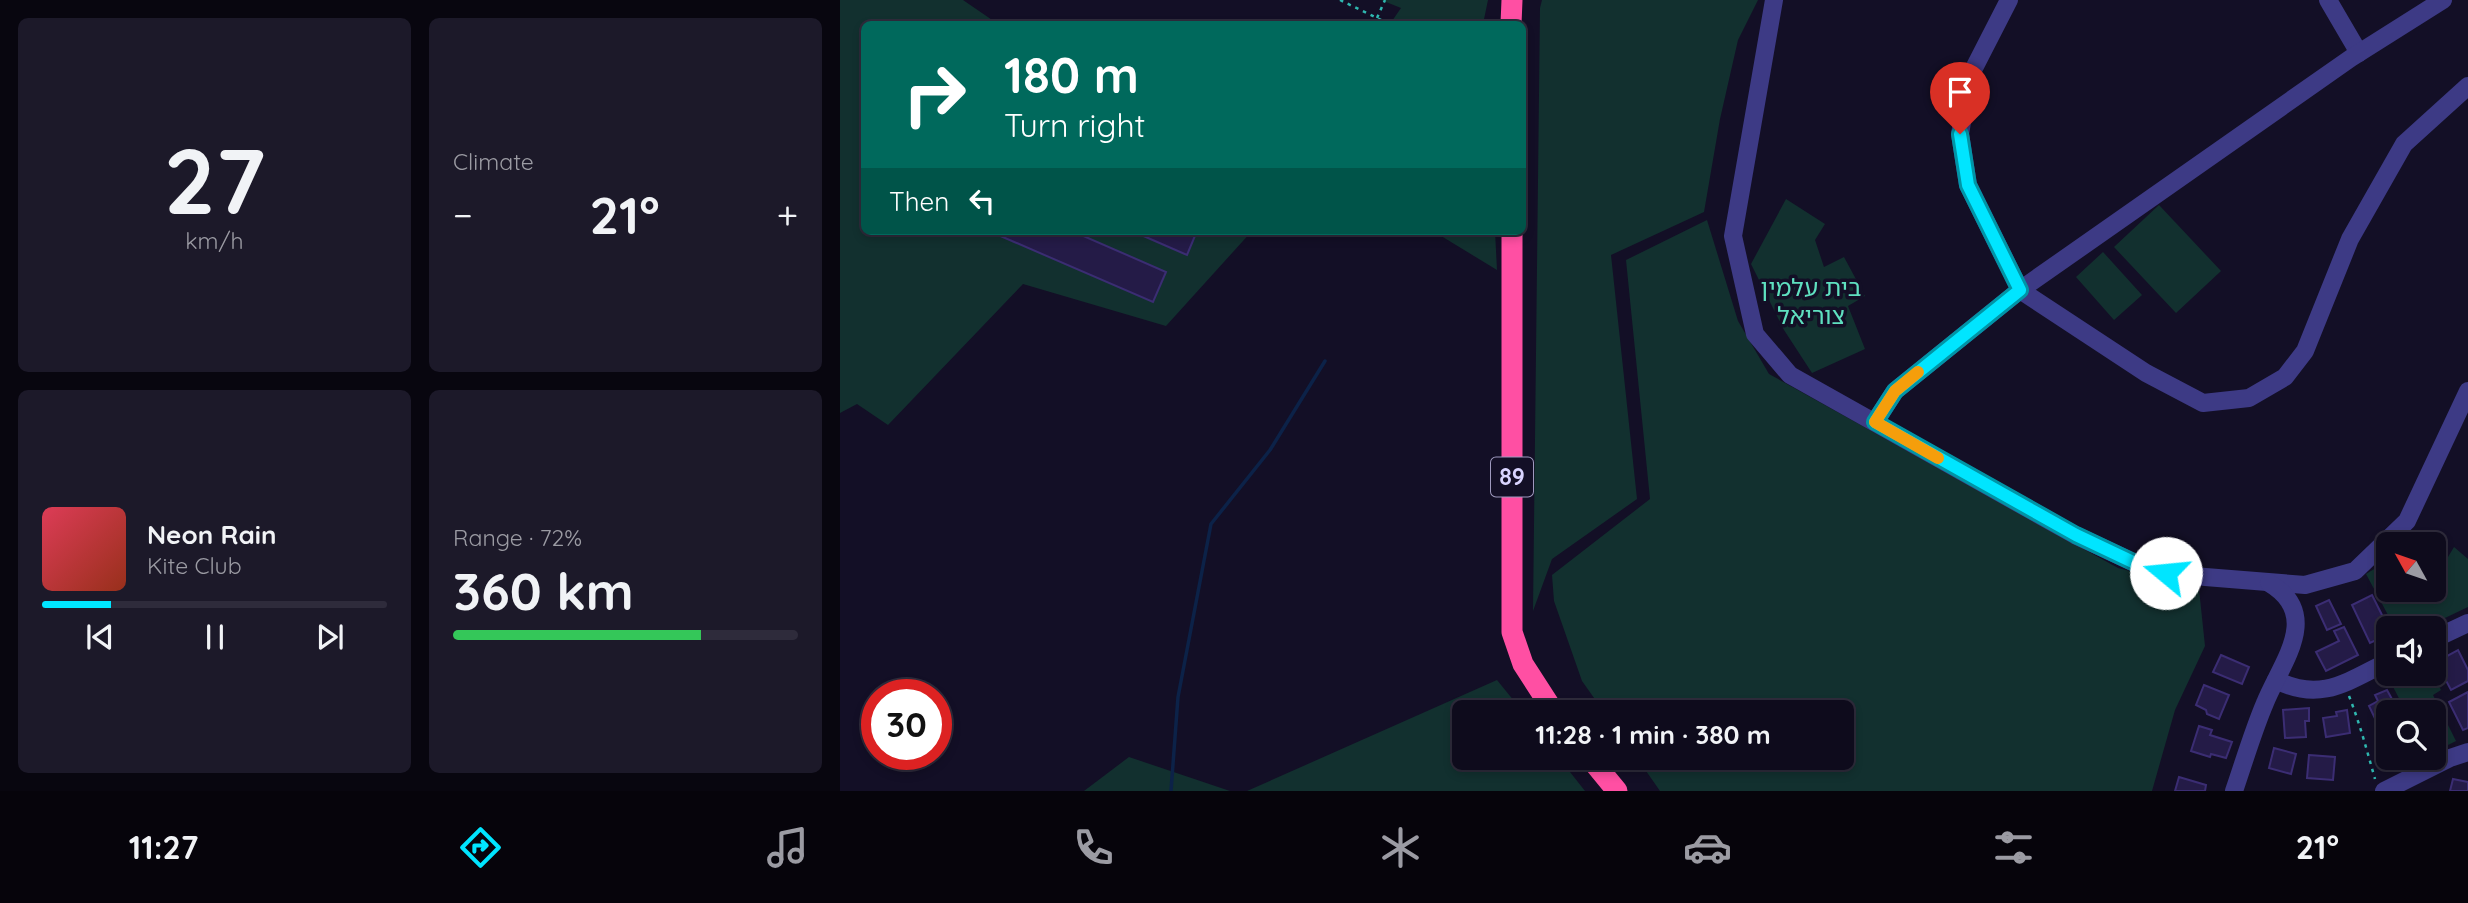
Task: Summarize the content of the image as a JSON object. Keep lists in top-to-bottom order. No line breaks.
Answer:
{"streets":{"highway":["89"]},"parks":["בית עלמין צוריאל"],"north":"top left","page":{"tile":[["27","km/h"],"Climate",["Range · 72%","360 km"]],"turn":["180 m","Turn right"],"then":"Then","heat":["−","21°","+"],"song":["Neon Rain","Kite Club"],"limit":"30","trip":"11:28 · 1 min · 380 m","tabs":["11:27","21°"]}}
